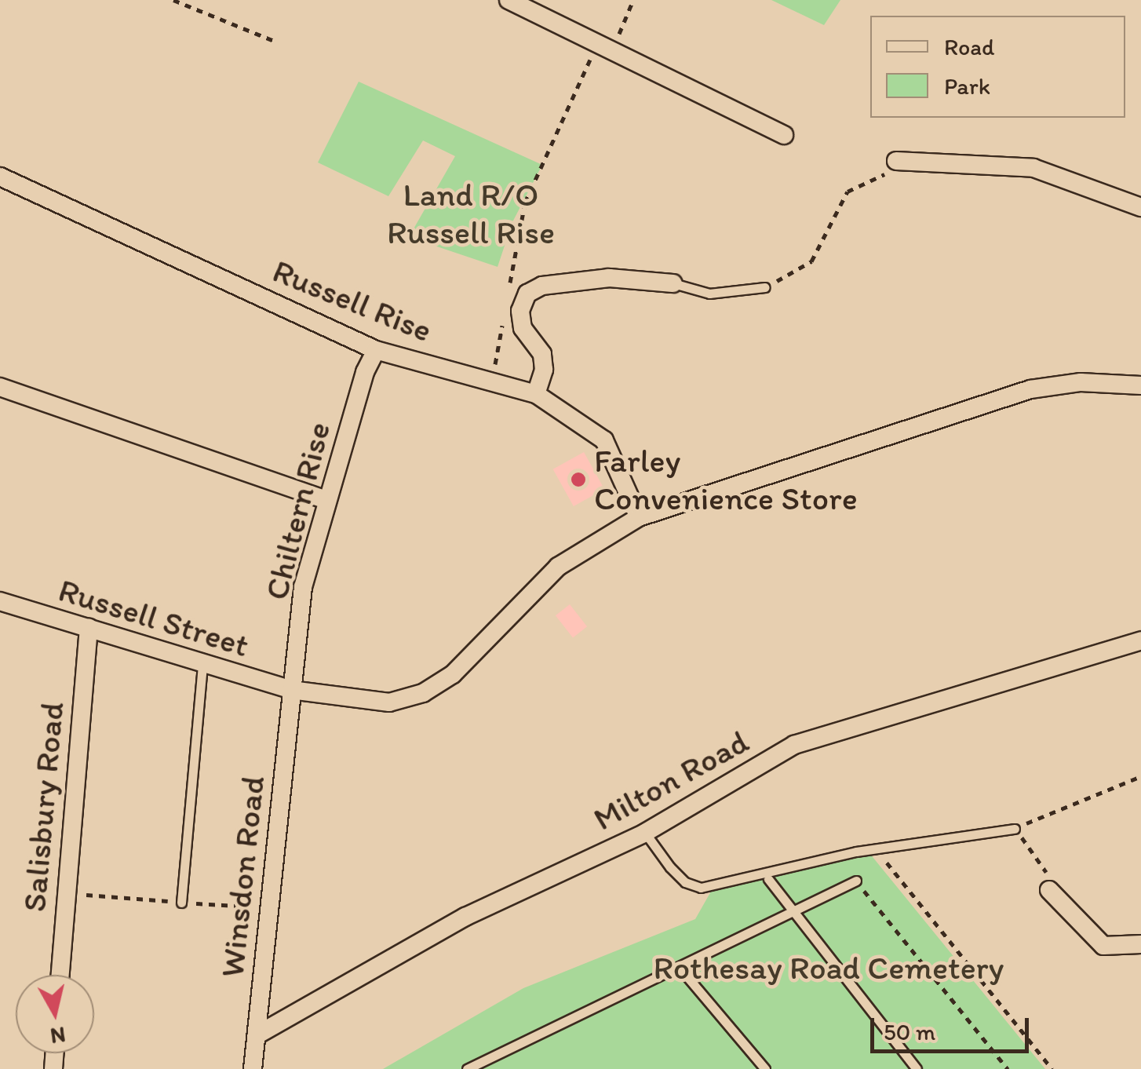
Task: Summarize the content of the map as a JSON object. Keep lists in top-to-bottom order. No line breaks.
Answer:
{"streets":{"street":["Russell Rise","Chiltern Rise","Russell Street","Milton Road","Salisbury Road","Winsdon Road"]},"crossings":[["Russell Rise","Chiltern Rise"],["Russell Rise","Russell Street"],["Chiltern Rise","Russell Street"],["Chiltern Rise","Winsdon Road"],["Russell Street","Salisbury Road"],["Russell Street","Winsdon Road"],["Milton Road","Winsdon Road"]],"parks":["Land R/O Russell Rise","Rothesay Road Cemetery"],"places":["Farley Convenience Store"],"legend":["Road","Park"],"scale_bar":"50 m","north":"bottom"}
